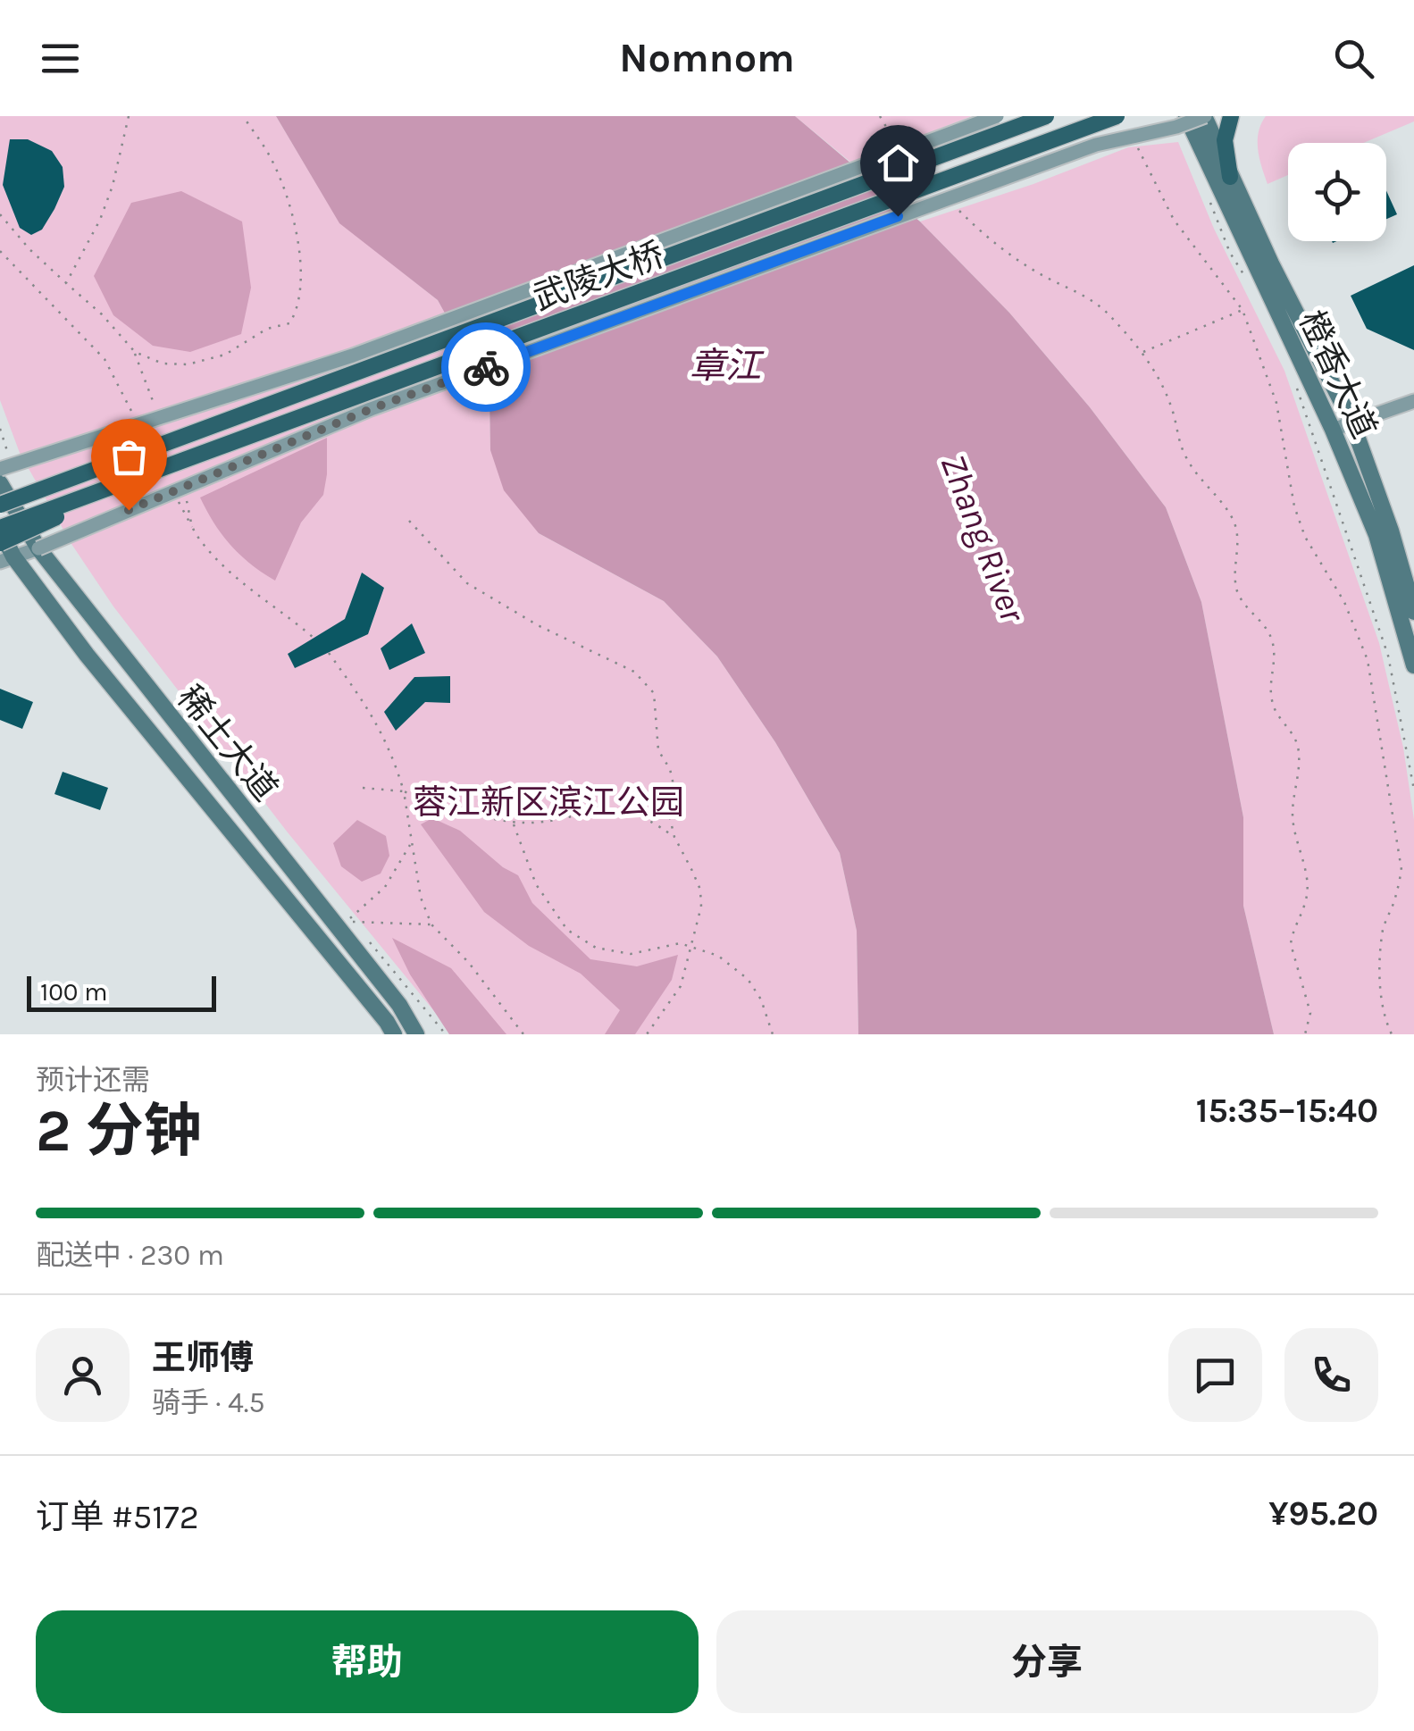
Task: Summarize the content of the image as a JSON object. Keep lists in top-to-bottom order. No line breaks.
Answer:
{"streets":{"main road":["武陵大桥","橙香大道","稀土大道"]},"crossings":[["武陵大桥","稀土大道"]],"water":["章江","Zhang River"],"parks":["蓉江新区滨江公园"],"scale_bar":"100 m","page":{"header":"Nomnom","scale":"100 m","heading":["2 分钟","预计还需","15:35–15:40"],"panel":["王师傅","骑手 · 4.5","订单 #5172","¥95.20"],"bar":"配送中 · 230 m","buttons":["帮助","分享"]}}
